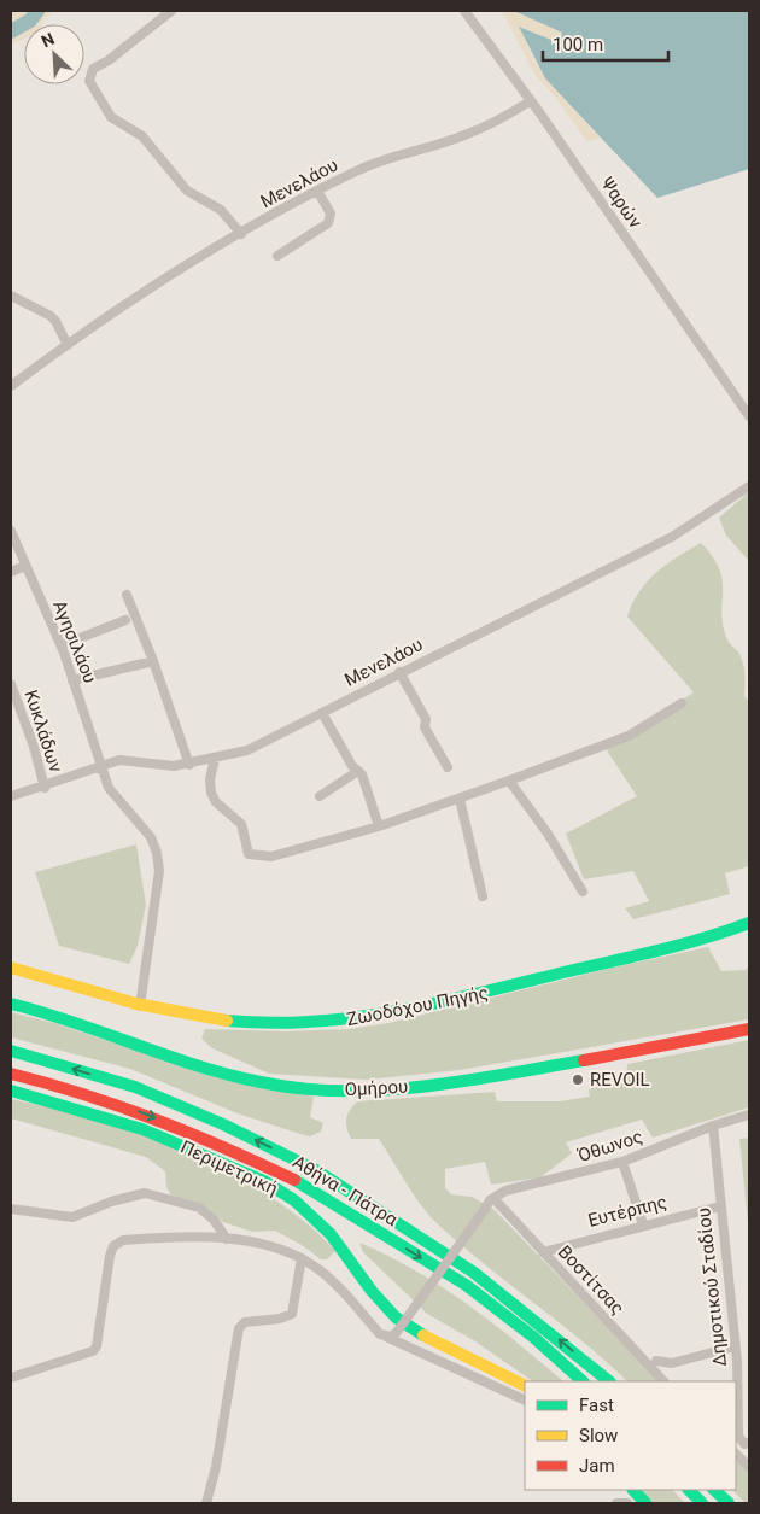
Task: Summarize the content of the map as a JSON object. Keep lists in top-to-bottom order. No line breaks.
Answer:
{"streets":{"main road":["Ζωοδόχου Πηγής","Ομήρου","Περιμετρική","Αθήνα - Πάτρα"],"street":["Μενελάου","Ψαρών","Αγησιλάου","Κυκλάδων","Όθωνος","Ευτέρπης","Βοστίτσας","Δημοτικού Σταδίου"]},"crossings":[["Μενελάου","Ψαρών"],["Μενελάου","Αγησιλάου"],["Μενελάου","Κυκλάδων"],["Αγησιλάου","Ζωοδόχου Πηγής"],["Όθωνος","Βοστίτσας"],["Όθωνος","Δημοτικού Σταδίου"],["Ευτέρπης","Βοστίτσας"],["Ευτέρπης","Δημοτικού Σταδίου"]],"places":["REVOIL"],"legend":["Fast","Slow","Jam"],"scale_bar":"100 m","north":"top left"}
